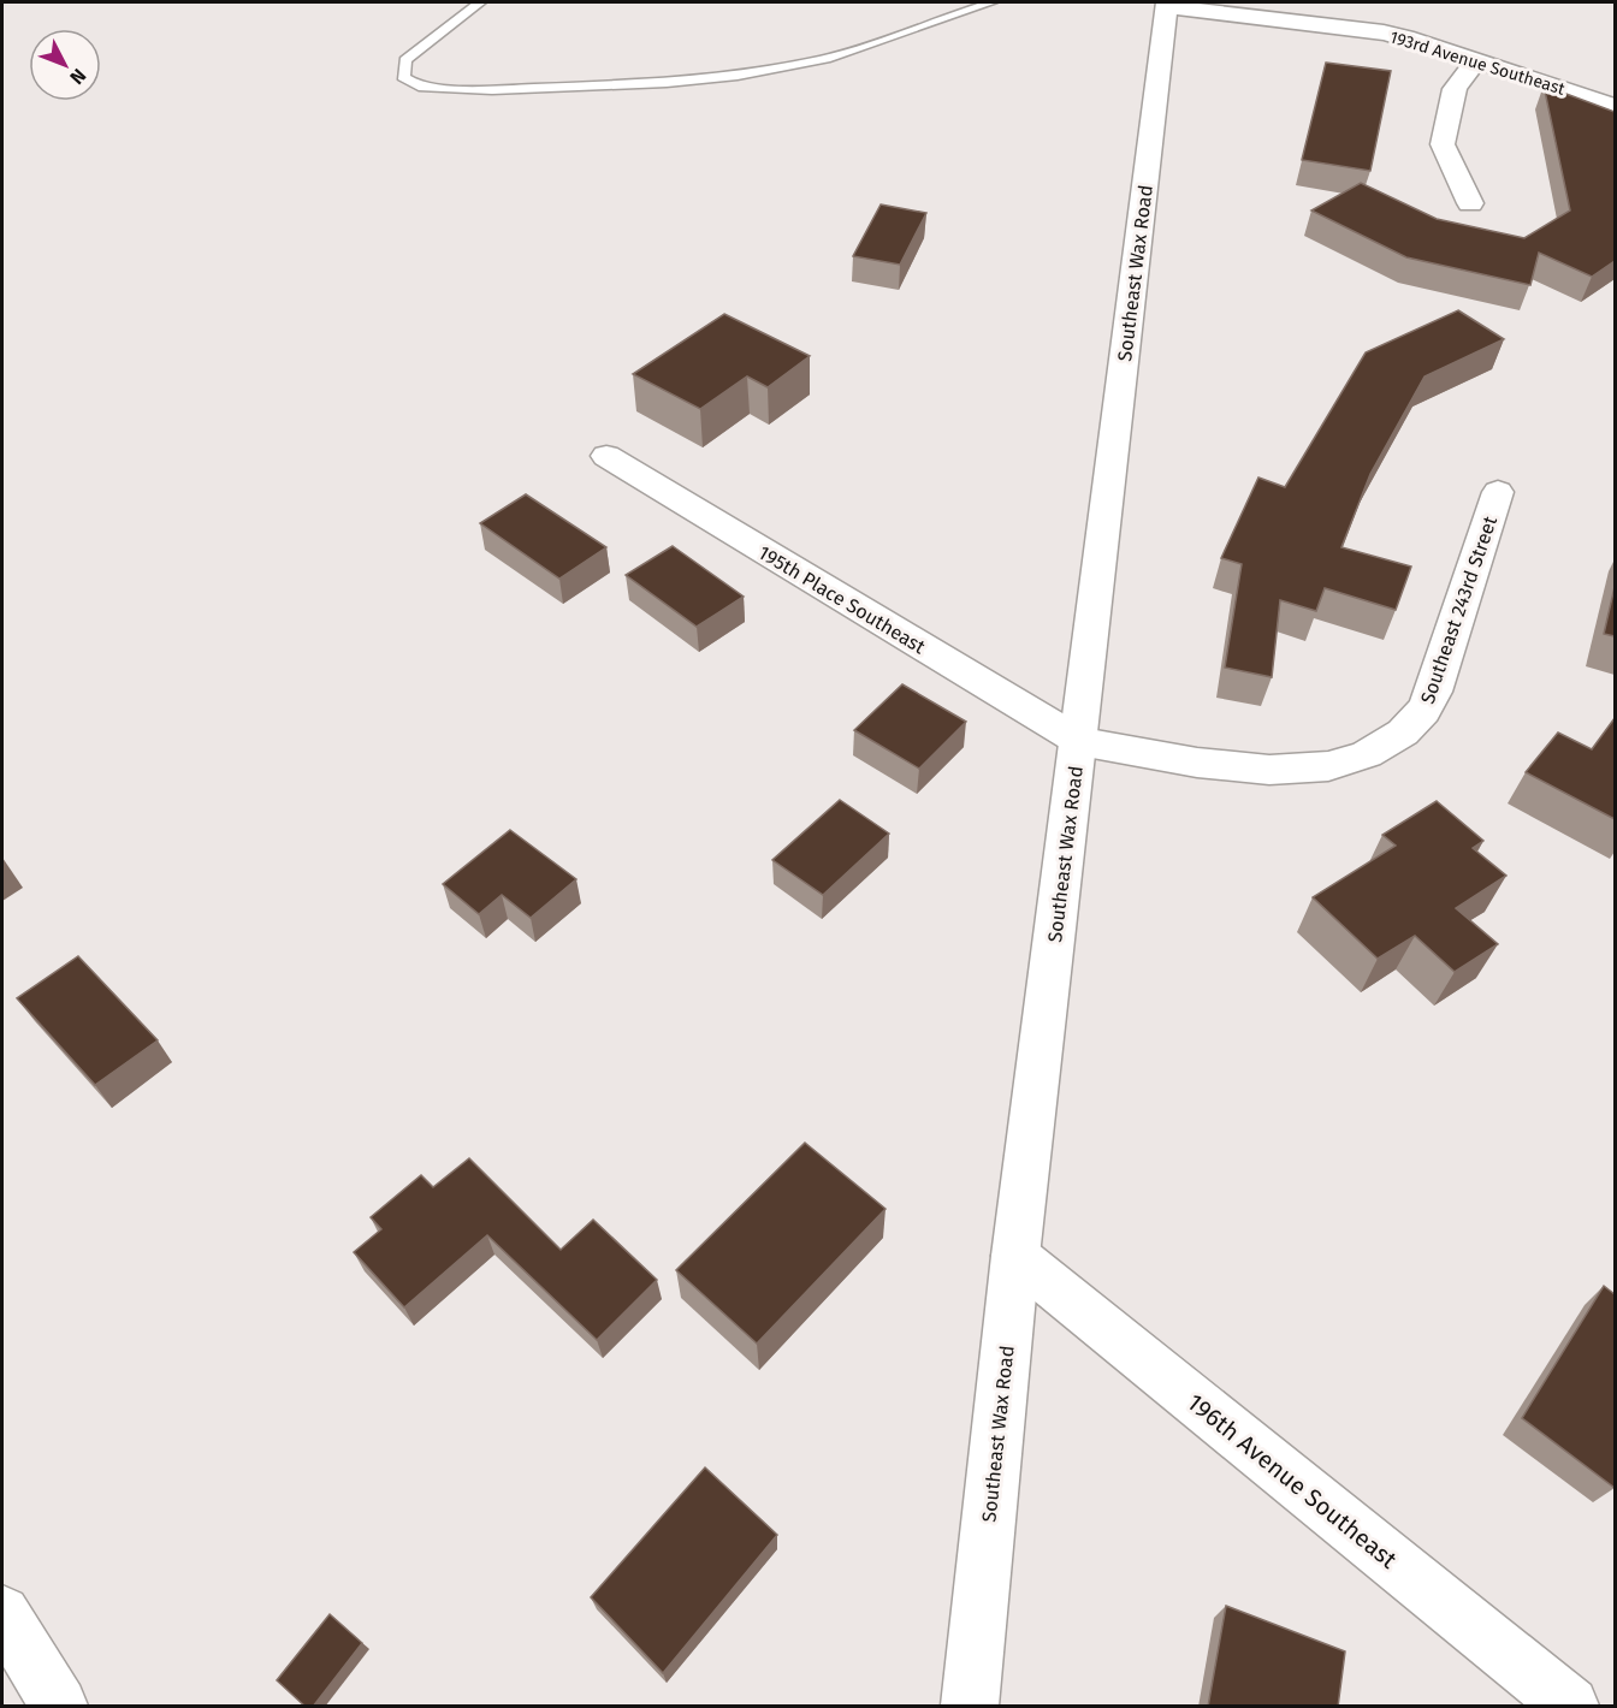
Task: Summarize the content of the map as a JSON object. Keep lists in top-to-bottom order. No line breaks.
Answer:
{"streets":{"street":["193rd Avenue Southeast","Southeast Wax Road","195th Place Southeast","Southeast 243rd Street","196th Avenue Southeast"]},"crossings":[["193rd Avenue Southeast","Southeast Wax Road"],["Southeast Wax Road","195th Place Southeast"],["Southeast Wax Road","Southeast 243rd Street"],["Southeast Wax Road","196th Avenue Southeast"],["195th Place Southeast","Southeast 243rd Street"]],"north":"bottom right"}
